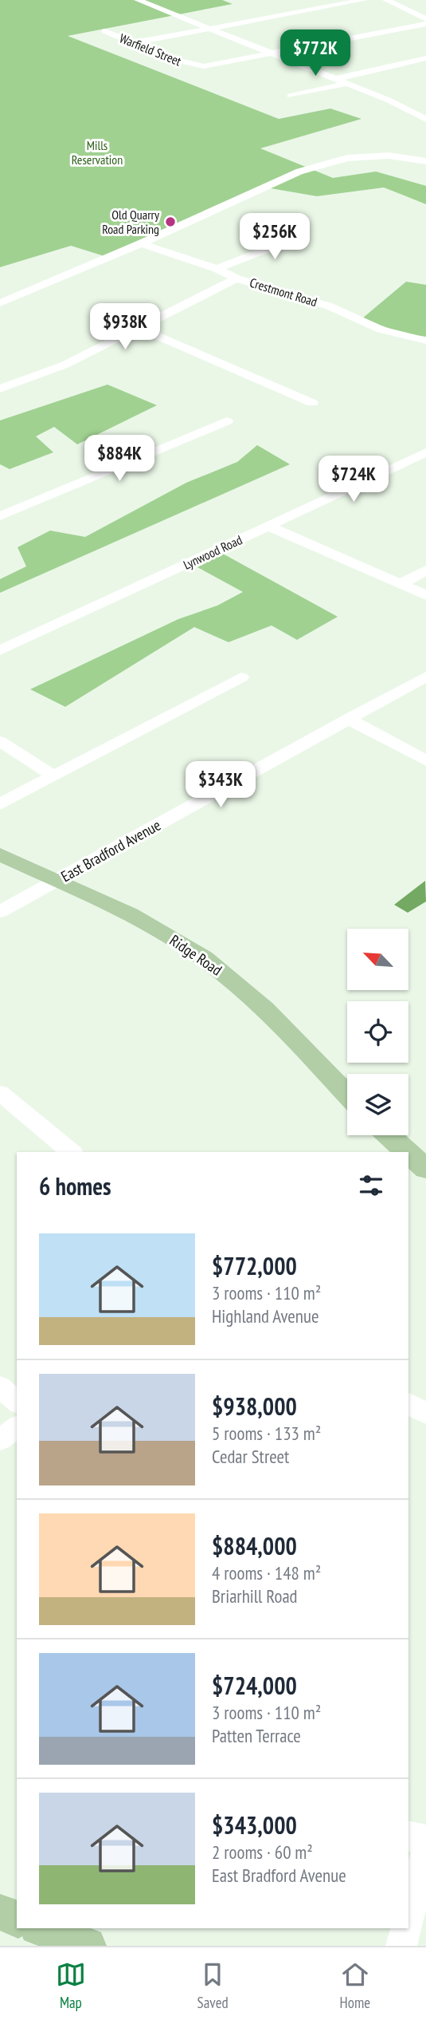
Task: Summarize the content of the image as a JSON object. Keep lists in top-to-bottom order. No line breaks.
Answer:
{"streets":{"main road":["Ridge Road"],"street":["Warfield Street","Crestmont Road","Lynwood Road","East Bradford Avenue"]},"crossings":[["East Bradford Avenue","Ridge Road"]],"parks":["Mills Reservation"],"places":["Old Quarry Road Parking"],"north":"top left","page":{"price":["$772K","$256K","$938K","$884K","$724K","$343K"],"heading":"6 homes","list":[{"name":"$772,000","note":"3 rooms · 110 m² · Highland Avenue"},{"name":"$938,000","note":"5 rooms · 133 m² · Cedar Street"},{"name":"$884,000","note":"4 rooms · 148 m² · Briarhill Road"},{"name":"$724,000","note":"3 rooms · 110 m² · Patten Terrace"},{"name":"$343,000","note":"2 rooms · 60 m² · East Bradford Avenue"}],"tabs":["Map","Saved","Home"]}}
